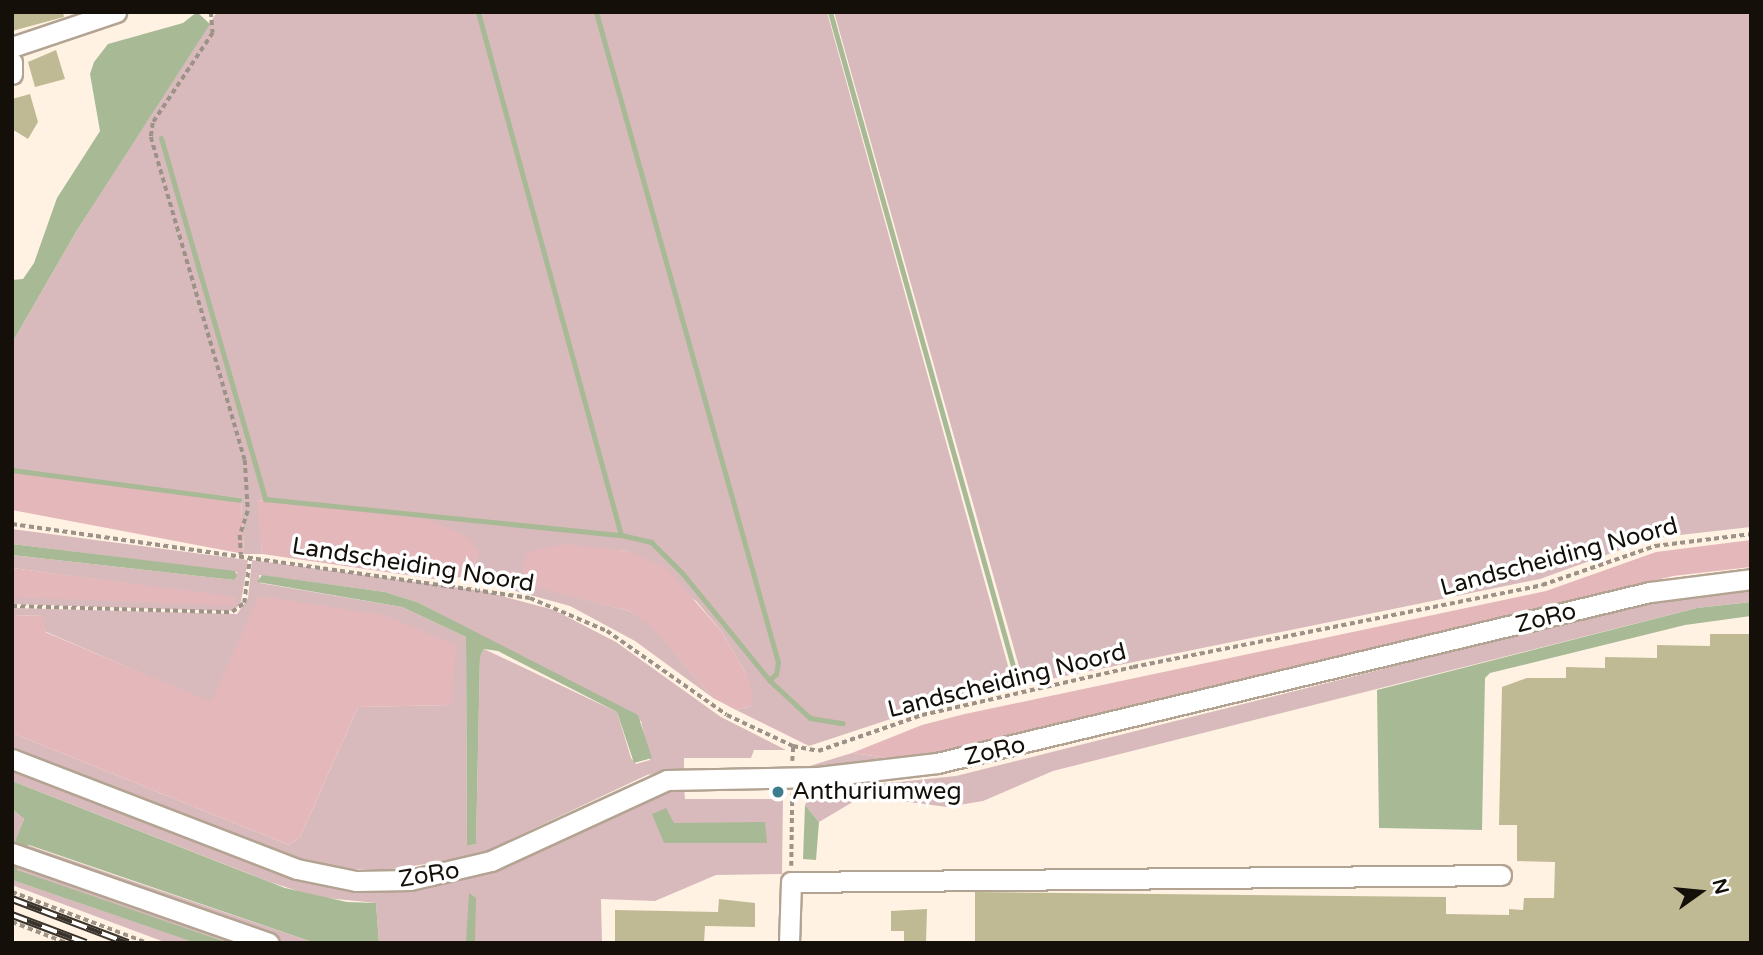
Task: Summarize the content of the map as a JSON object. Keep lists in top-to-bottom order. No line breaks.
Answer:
{"streets":{"street":["ZoRo"],"path":["Landscheiding Noord"]},"places":["Anthuriumweg"],"north":"right"}
